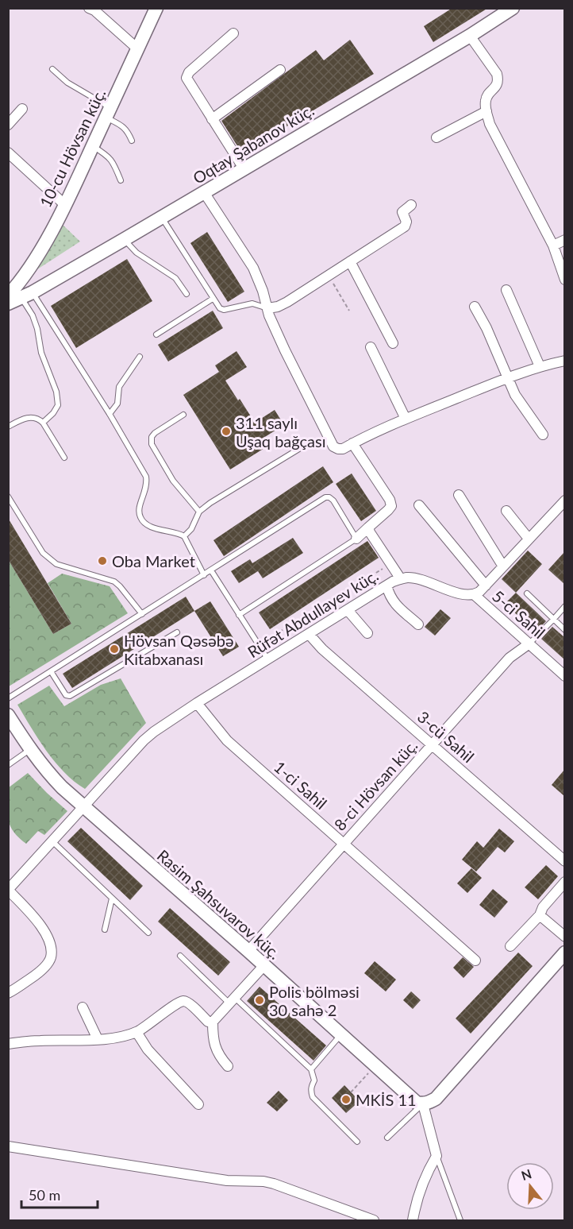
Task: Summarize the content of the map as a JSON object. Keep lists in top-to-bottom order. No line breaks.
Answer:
{"streets":{"street":["Oqtay Şabanov küç.","10-cu Hövsan küç.","Rüfət Abdullayev küç.","5-ci Sahil","3-cü Sahil","1-ci Sahil","8-ci Hövsan küç.","Rasim Şahsuvarov küç."]},"crossings":[["Oqtay Şabanov küç.","10-cu Hövsan küç."],["Rüfət Abdullayev küç.","5-ci Sahil"],["Rüfət Abdullayev küç.","3-cü Sahil"],["Rüfət Abdullayev küç.","1-ci Sahil"],["Rüfət Abdullayev küç.","Rasim Şahsuvarov küç."],["5-ci Sahil","8-ci Hövsan küç."],["3-cü Sahil","8-ci Hövsan küç."],["1-ci Sahil","8-ci Hövsan küç."],["8-ci Hövsan küç.","Rasim Şahsuvarov küç."]],"places":["311 saylı Uşaq bağçası","Oba Market","Hövsan Qəsəbə Kitabxanası","Polis bölməsi 30 sahə 2","MKİS 11"],"scale_bar":"50 m","north":"top"}
